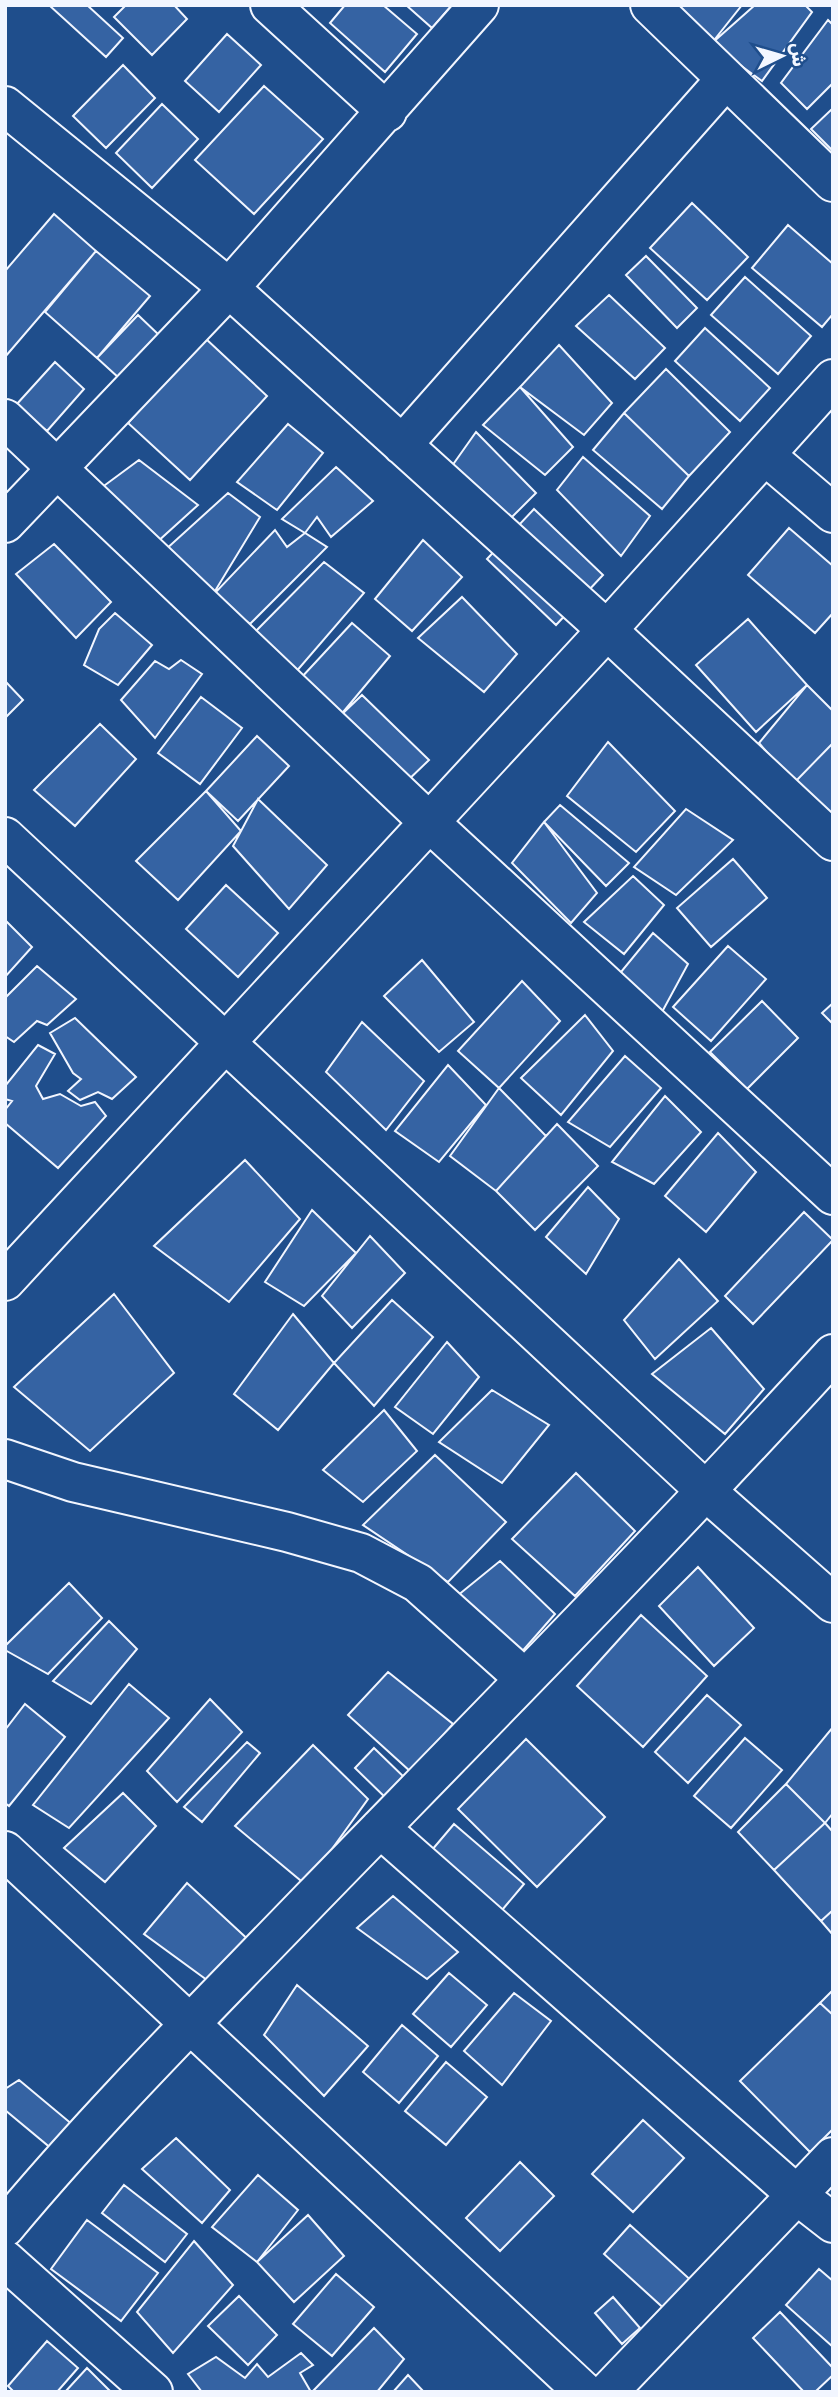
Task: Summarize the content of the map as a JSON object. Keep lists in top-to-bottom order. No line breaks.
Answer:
{"north":"right"}
